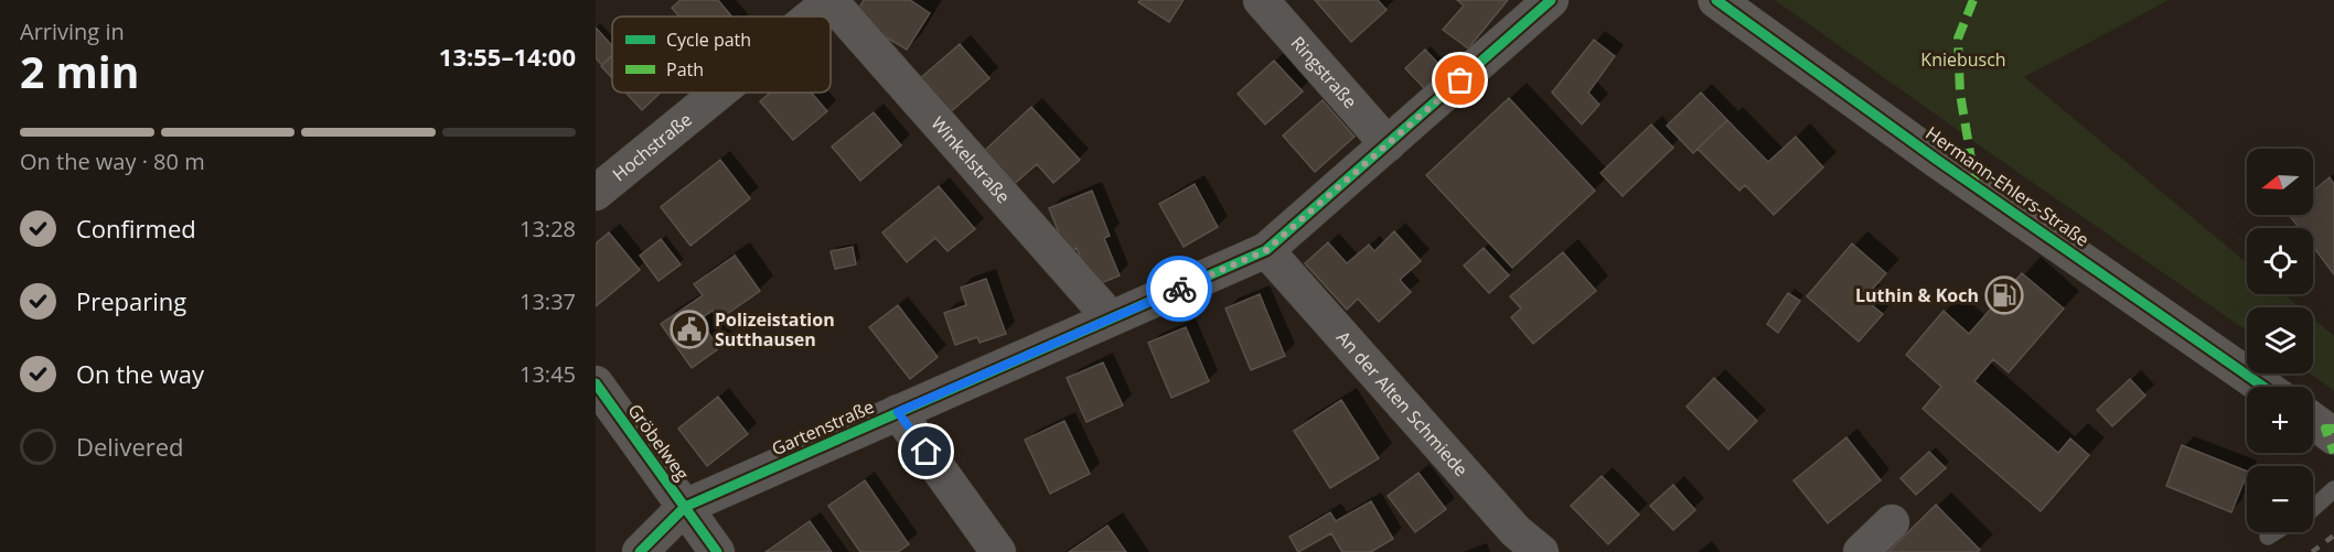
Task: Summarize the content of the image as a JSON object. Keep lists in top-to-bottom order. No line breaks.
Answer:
{"streets":{"street":["Ringstraße","Hochstraße","Winkelstraße","Hermann-Ehlers-Straße","An der Alten Schmiede","Gartenstraße","Gröbelweg"]},"crossings":[["Ringstraße","Gartenstraße"],["Hochstraße","Winkelstraße"],["Winkelstraße","Gartenstraße"],["An der Alten Schmiede","Gartenstraße"],["Gartenstraße","Gröbelweg"]],"parks":["Kniebusch"],"places":{"fuel station":["Luthin & Koch"],"public building":["Polizeistation Sutthausen"]},"legend":["Cycle path","Path"],"north":"left","page":{"heading":["2 min","Arriving in","13:55–14:00"],"bar":"On the way · 80 m","map_buttons":["+","−"],"list":[["Confirmed","13:28"],["Preparing","13:37"],["On the way","13:45"],"Delivered"]}}
